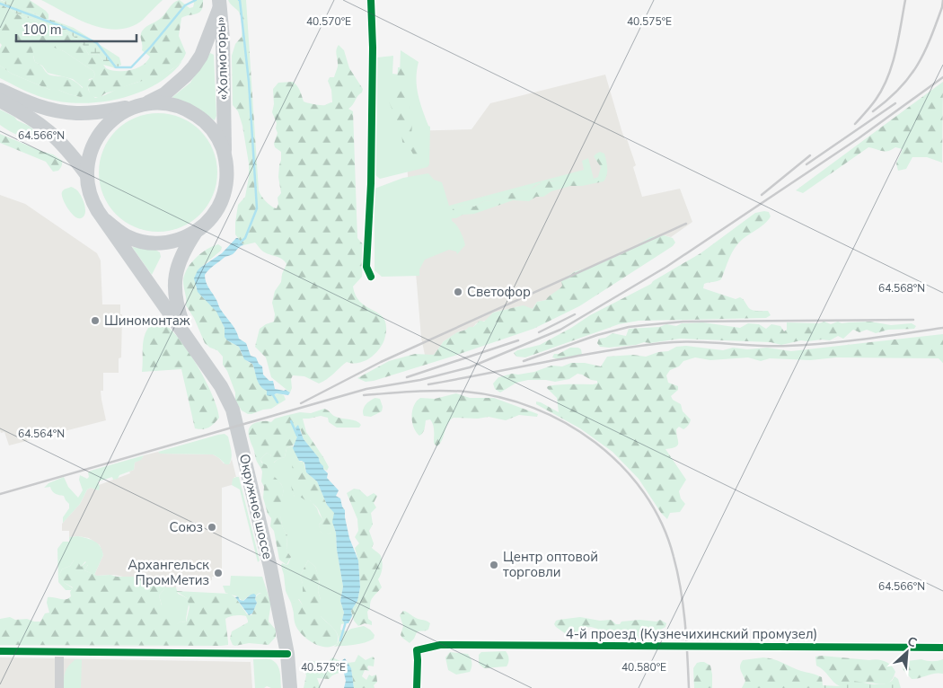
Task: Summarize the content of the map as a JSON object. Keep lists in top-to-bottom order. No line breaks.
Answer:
{"streets":{"main road":["«Холмогоры»","Окружное шоссе"],"street":["4-й проезд (Кузнечихинский промузел)"]},"crossings":[["«Холмогоры»","Окружное шоссе"]],"places":["Светофор","Шиномонтаж","Союз","Центр оптовой торговли","Архангельск ПромМетиз"],"scale_bar":"100 m","north":"top right","coordinates":["40.570°E","40.575°E","64.566°N","64.568°N","64.564°N","40.580°E"]}
